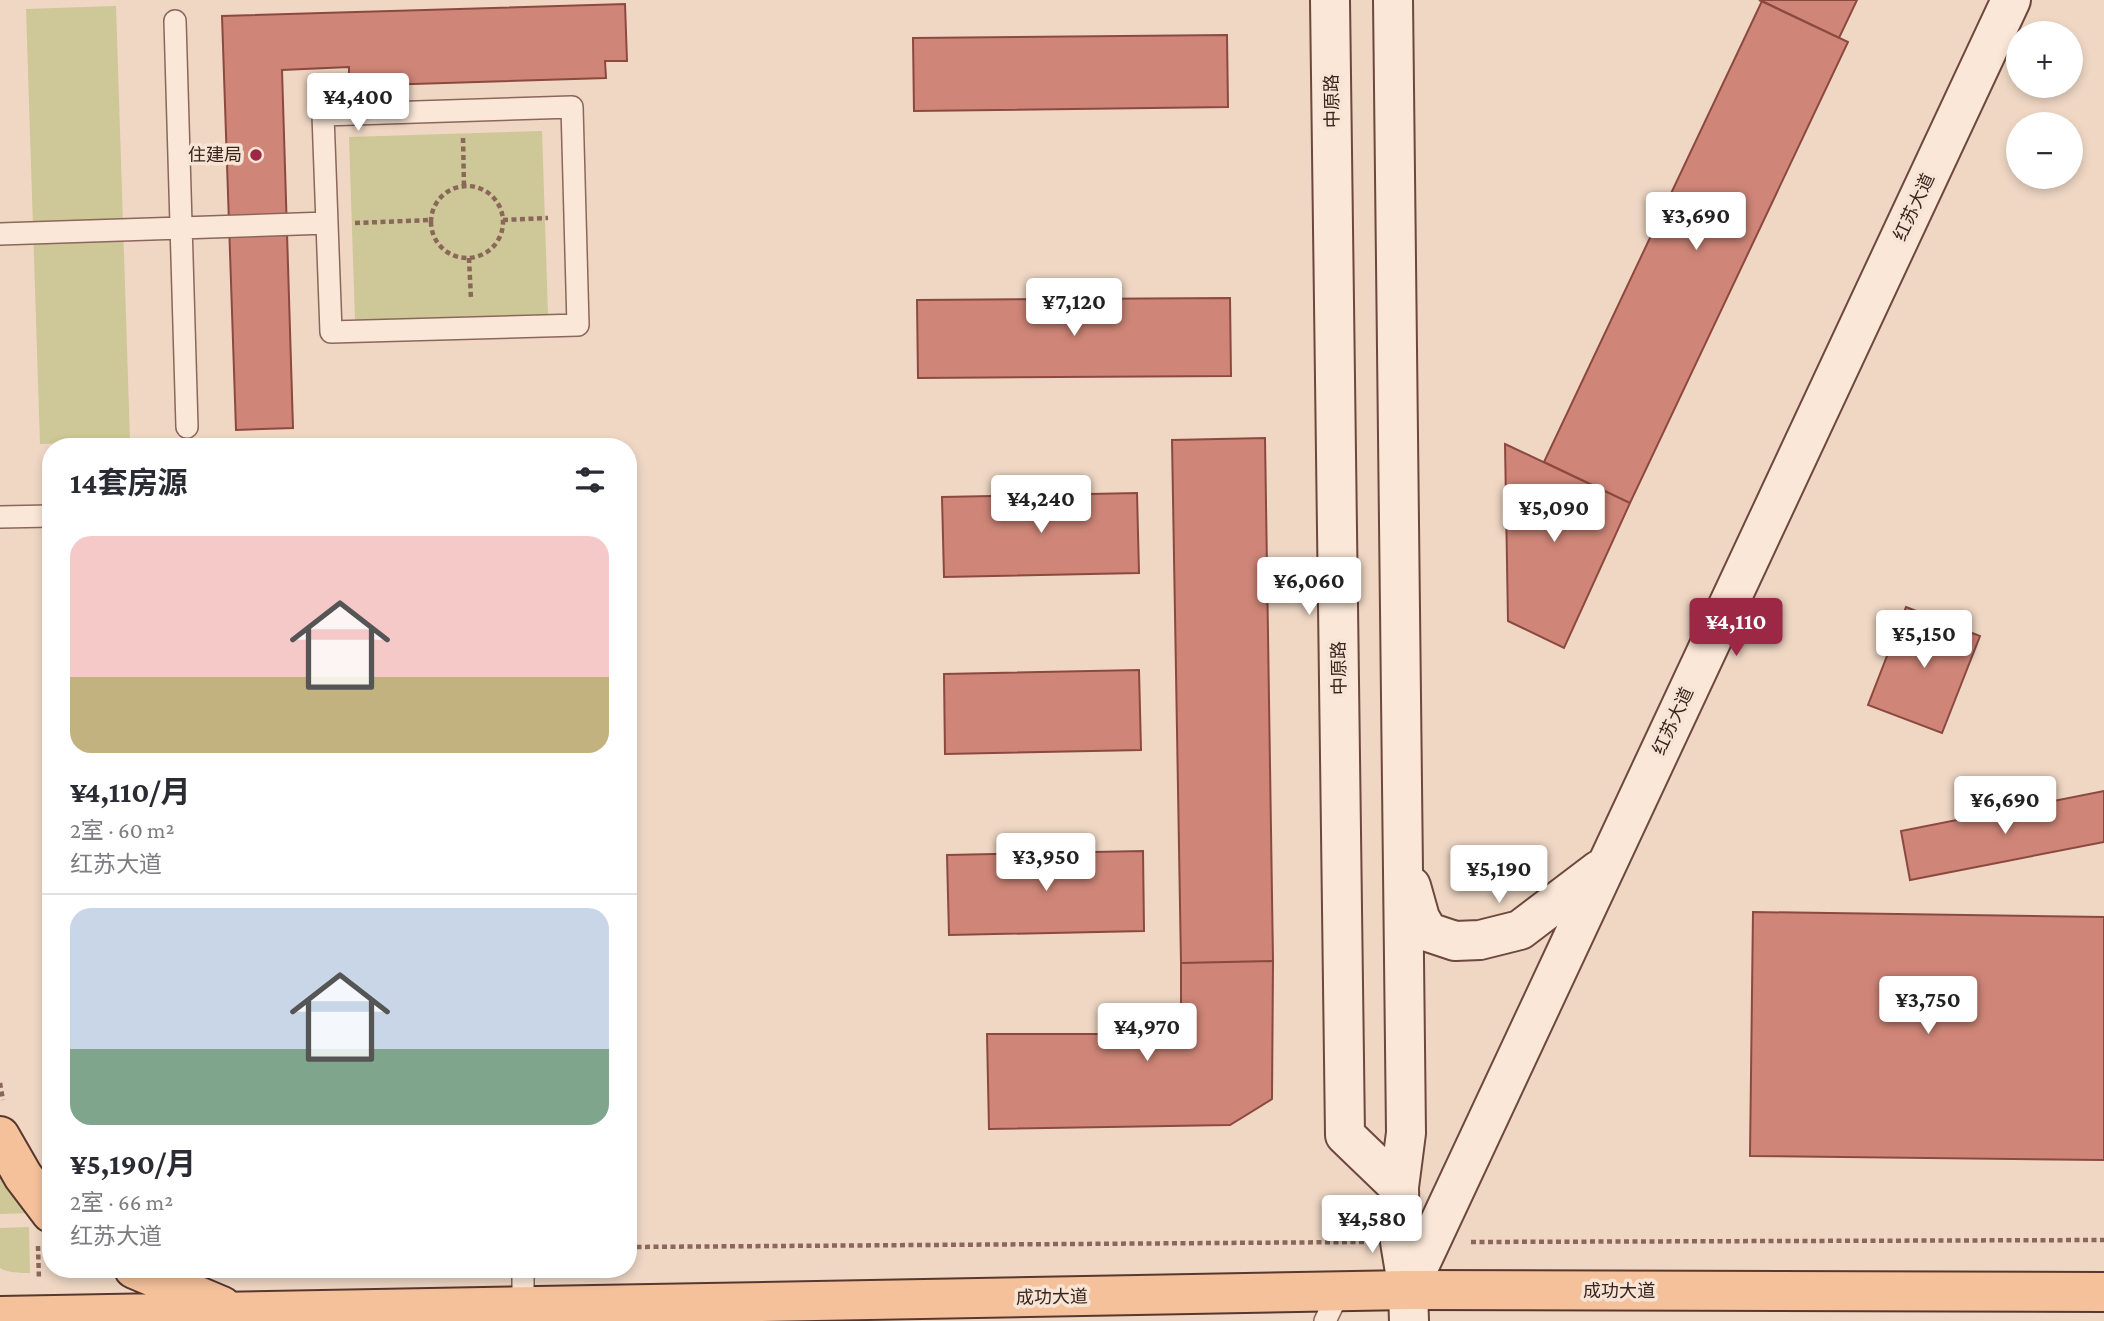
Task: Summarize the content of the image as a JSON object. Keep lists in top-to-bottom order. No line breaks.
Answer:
{"streets":{"main road":["中原路","红苏大道","成功大道"]},"crossings":[["红苏大道","成功大道"]],"places":["住建局"],"page":{"map_buttons":["+","−"],"price":["¥4,400","¥3,690","¥7,120","¥4,240","¥5,090","¥6,060","¥4,110","¥5,150","¥6,690","¥3,950","¥5,190","¥3,750","¥4,970","¥4,580"],"heading":"14套房源","list":[{"name":"¥4,110/月","note":"2室 · 60 m² · 红苏大道"},{"name":"¥5,190/月","note":"2室 · 66 m² · 红苏大道"}]}}
